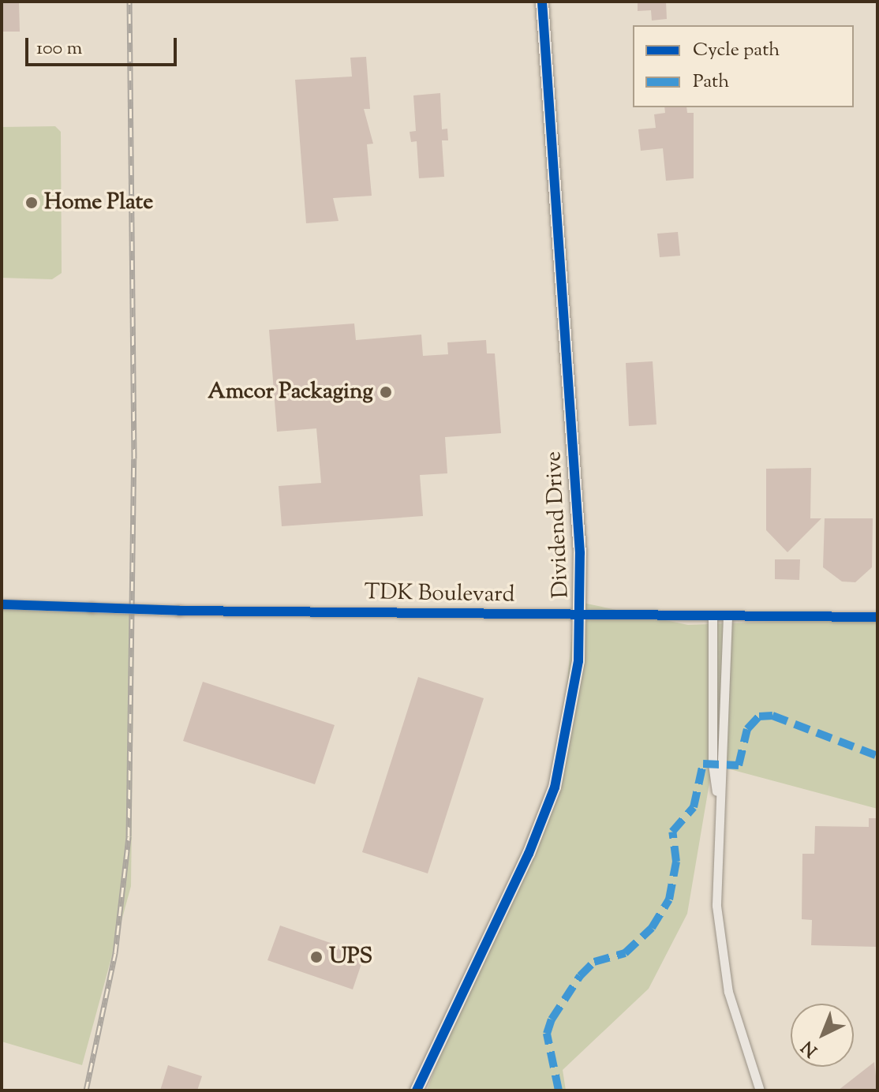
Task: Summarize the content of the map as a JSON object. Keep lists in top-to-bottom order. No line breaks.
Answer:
{"streets":{"street":["Dividend Drive","TDK Boulevard"]},"crossings":[["Dividend Drive","TDK Boulevard"]],"places":["Home Plate","Amcor Packaging","UPS"],"legend":["Cycle path","Path"],"scale_bar":"100 m","north":"bottom left"}
